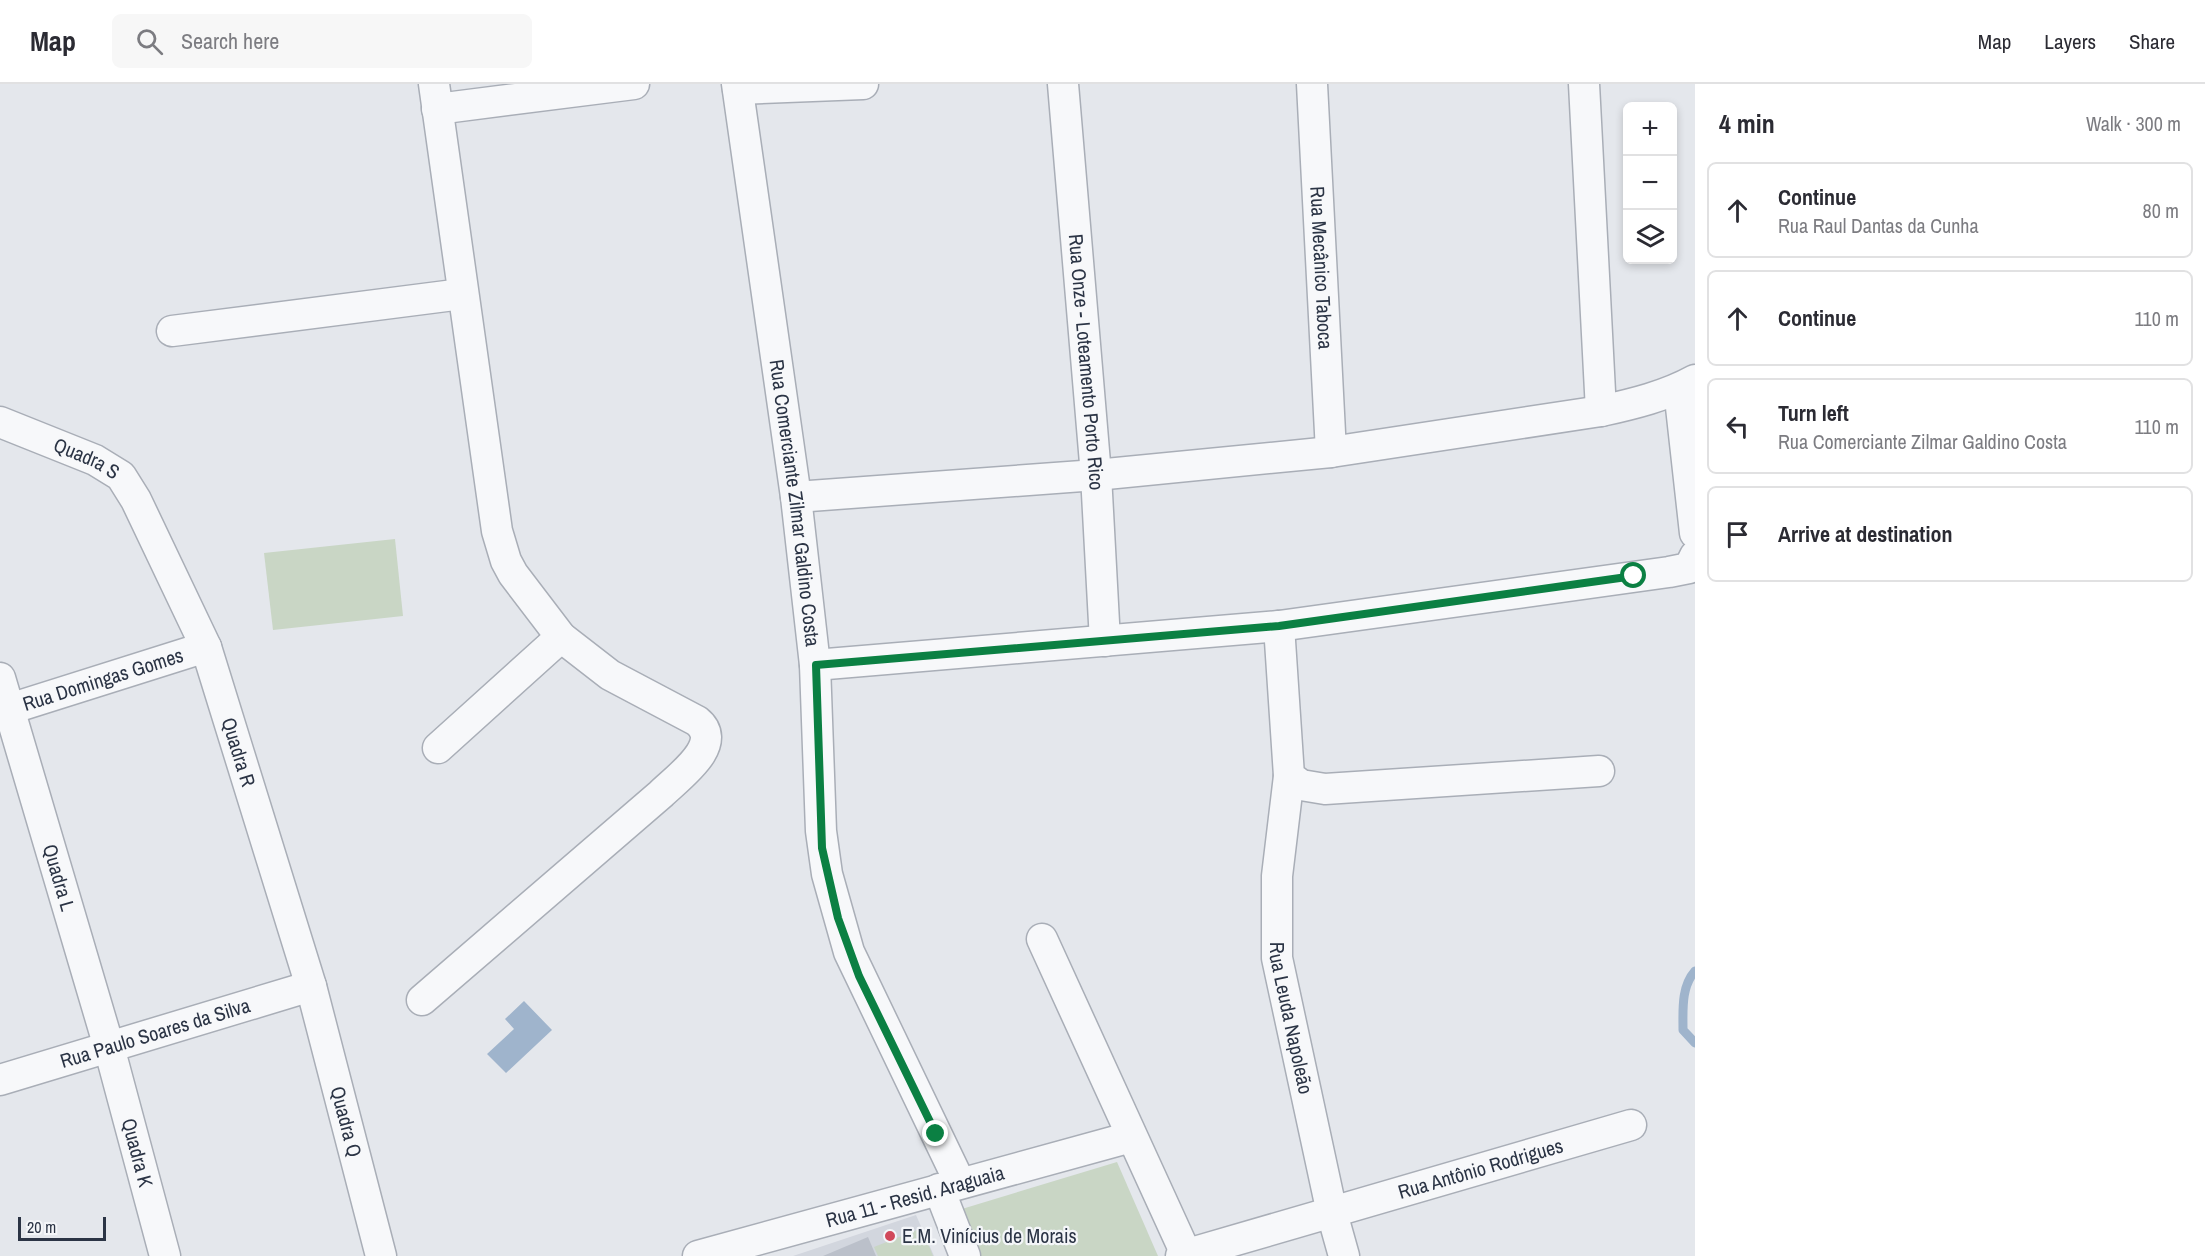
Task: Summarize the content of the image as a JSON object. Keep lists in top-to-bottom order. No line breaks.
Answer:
{"streets":{"street":["Rua Mecânico Taboca","Rua Onze - Loteamento Porto Rico","Quadra S","Rua Comerciante Zilmar Galdino Costa","Rua Domingas Gomes","Quadra R","Quadra L","Rua Leuda Napoleão","Rua Paulo Soares da Silva","Quadra Q","Quadra K","Rua Antônio Rodrigues","Rua 11 - Resid. Araguaia"]},"crossings":[["Quadra S","Quadra R"],["Rua Comerciante Zilmar Galdino Costa","Rua 11 - Resid. Araguaia"],["Rua Domingas Gomes","Quadra R"],["Rua Domingas Gomes","Quadra L"],["Quadra R","Rua Paulo Soares da Silva"],["Quadra R","Quadra Q"],["Quadra L","Rua Paulo Soares da Silva"],["Quadra L","Quadra K"],["Rua Leuda Napoleão","Rua Antônio Rodrigues"],["Rua Paulo Soares da Silva","Quadra Q"],["Rua Paulo Soares da Silva","Quadra K"]],"places":["E.M. Vinícius de Morais"],"scale_bar":"20 m","page":{"header":"Map","search":"Search here","nav":["Map","Layers","Share"],"heading":["4 min","Walk · 300 m"],"map_buttons":["+","−"],"list":[["Continue","Rua Raul Dantas da Cunha","80 m"],["Continue","110 m"],["Turn left","Rua Comerciante Zilmar Galdino Costa","110 m"],"Arrive at destination"],"scale":"20 m"}}
